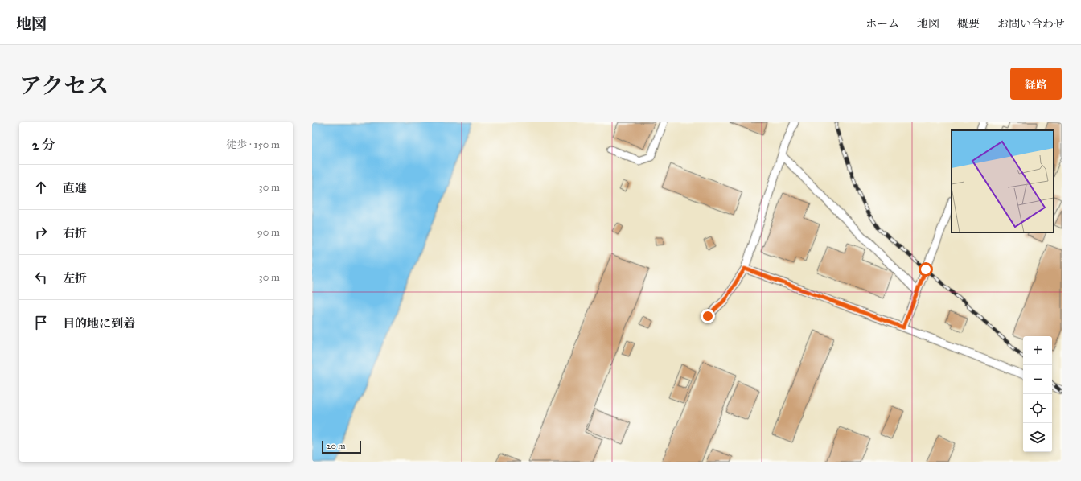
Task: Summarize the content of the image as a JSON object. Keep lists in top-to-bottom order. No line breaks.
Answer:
{"scale_bar":"20 m","page":{"header":"地図","nav":["ホーム","地図","概要","お問い合わせ"],"title":"アクセス","buttons":"経路","heading":["2 分","徒歩 · 150 m"],"list":[["直進","30 m"],["右折","90 m"],["左折","30 m"],"目的地に到着"],"map_buttons":["+","−"],"scale":"20 m"}}
